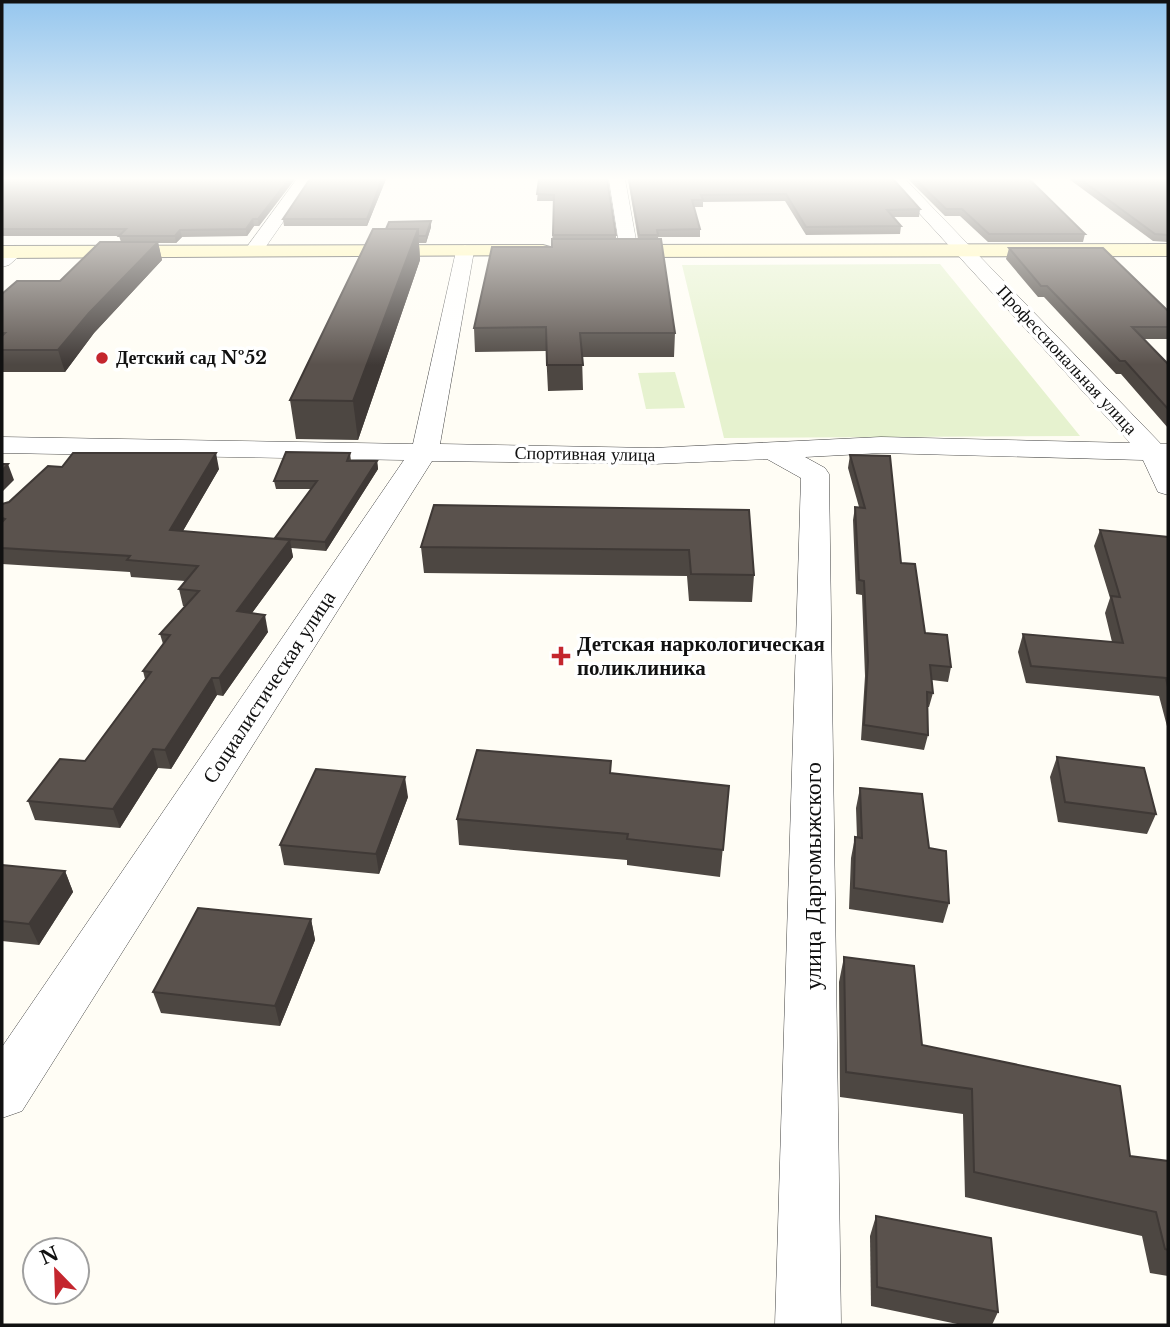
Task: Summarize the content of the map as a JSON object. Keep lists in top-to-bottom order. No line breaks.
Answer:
{"streets":{"street":["Профессиональная улица","Спортивная улица","Социалистическая улица","улица Даргомыжского"]},"crossings":[["Профессиональная улица","Спортивная улица"],["Спортивная улица","Социалистическая улица"],["Спортивная улица","улица Даргомыжского"]],"places":{"other":["Детский сад №52"],"health":["Детская наркологическая поликлиника"]},"north":"top left"}
